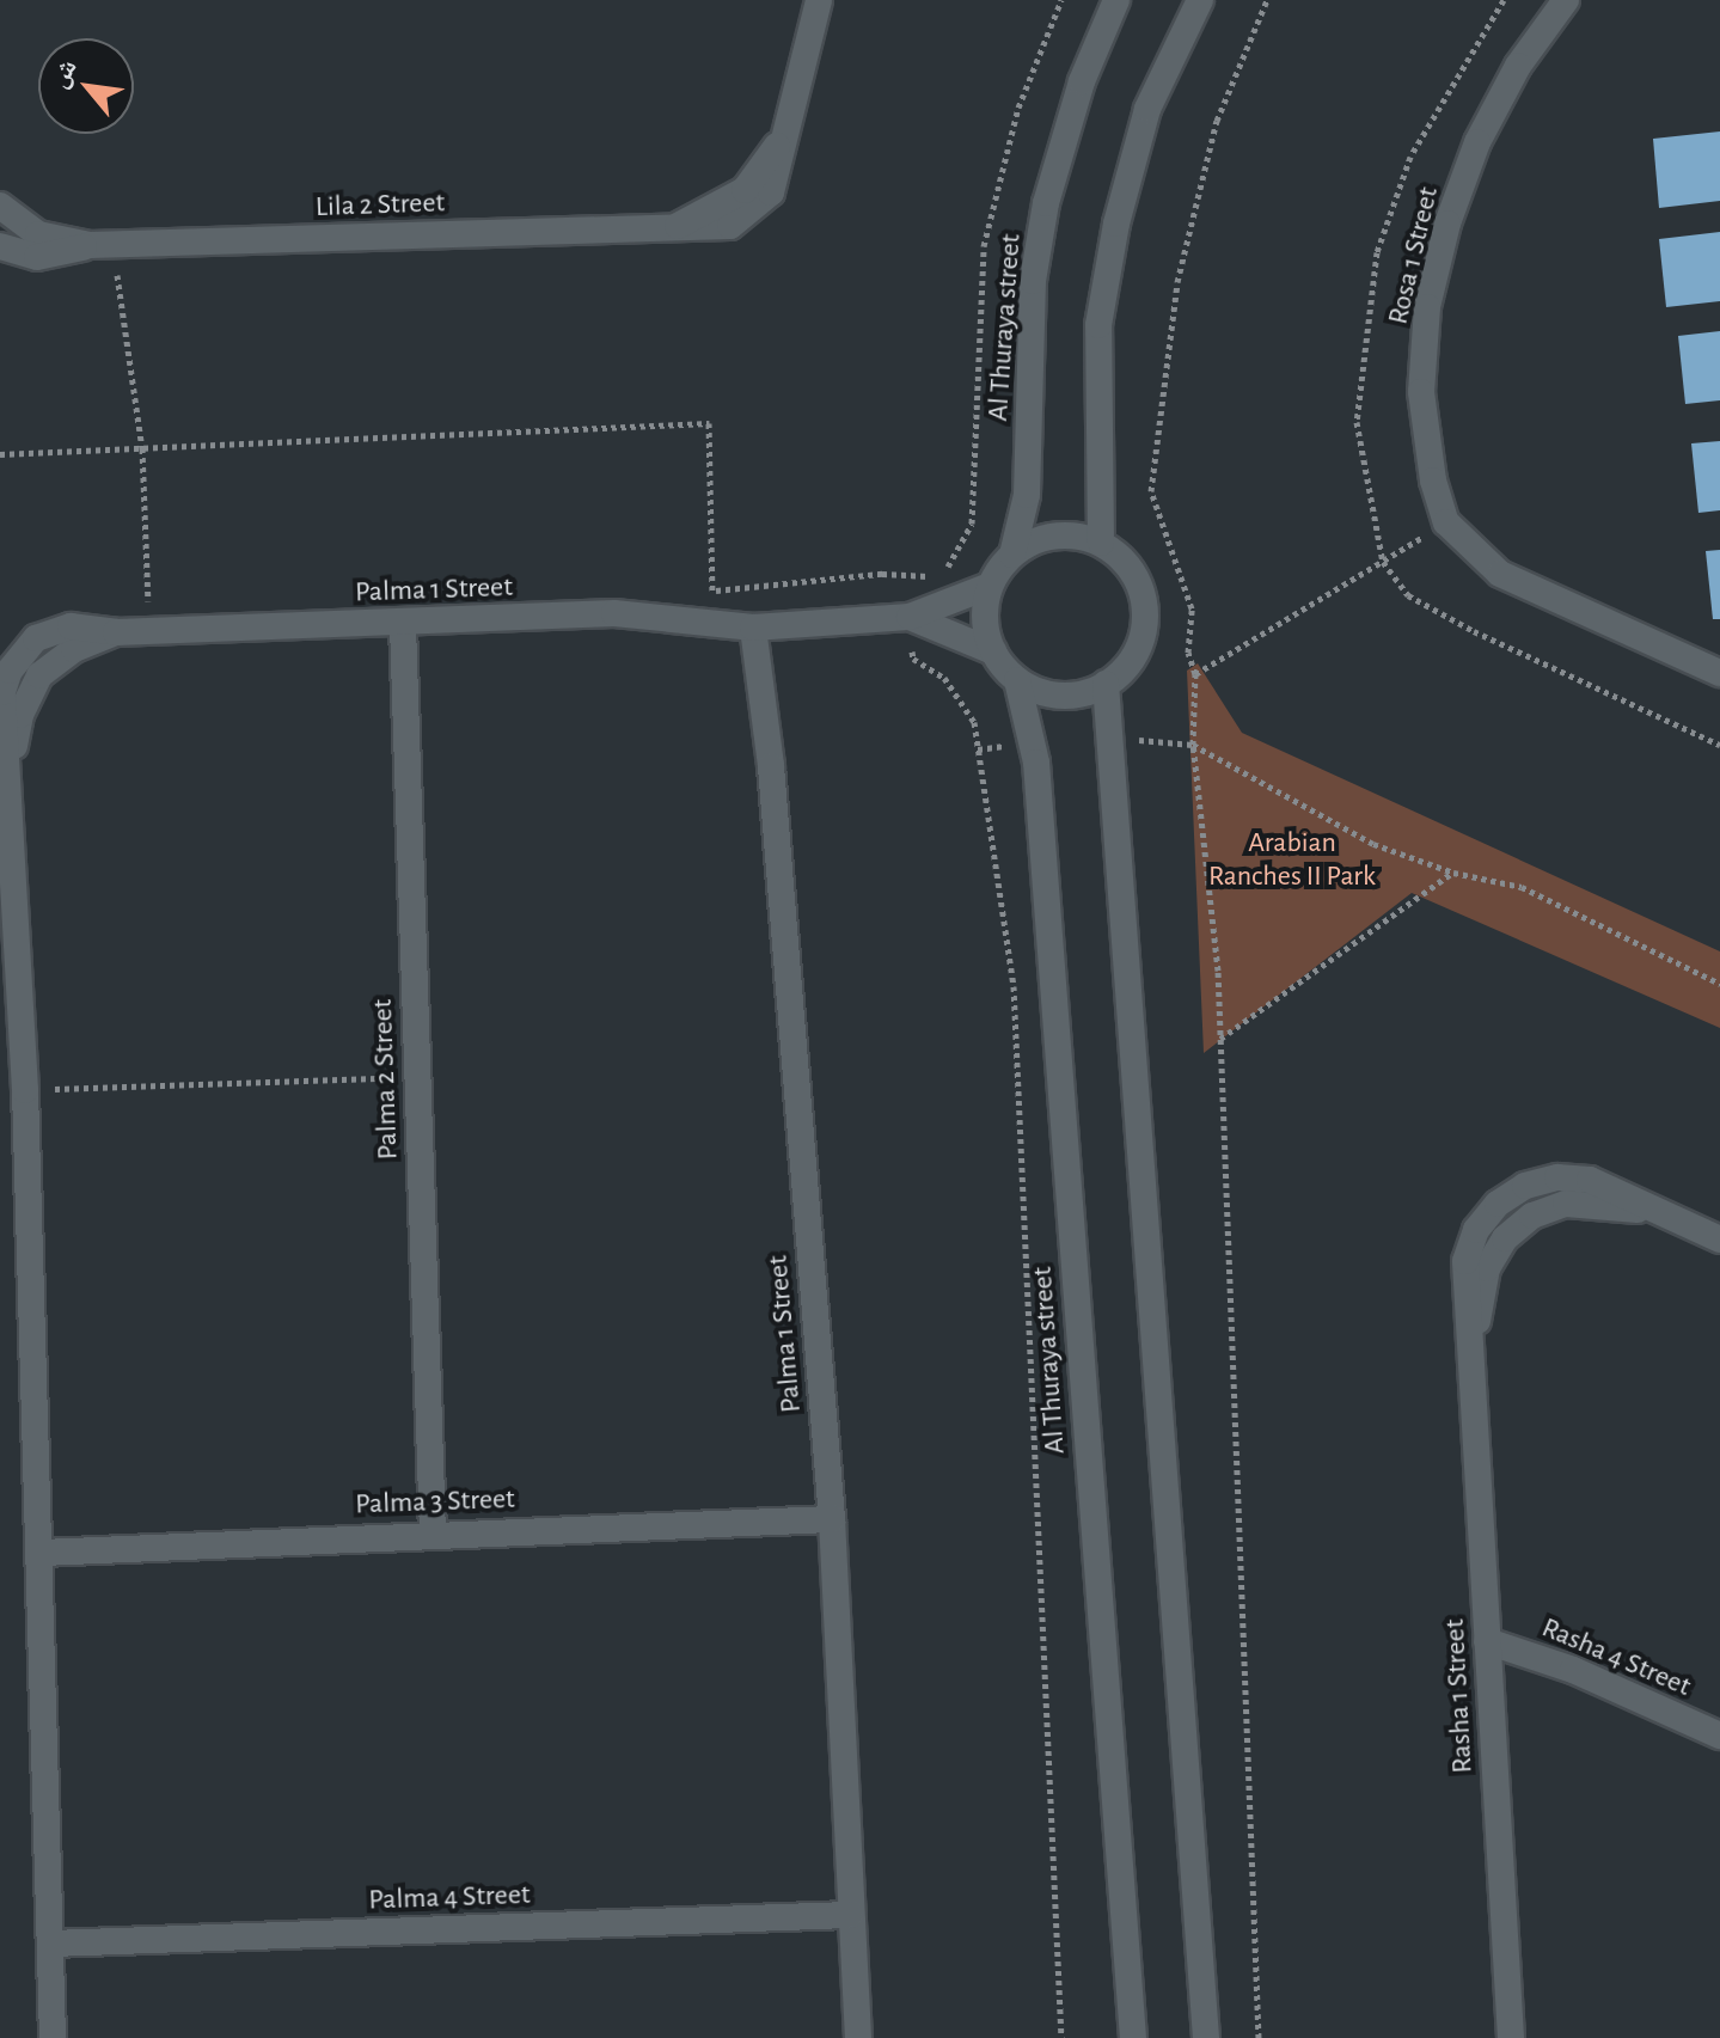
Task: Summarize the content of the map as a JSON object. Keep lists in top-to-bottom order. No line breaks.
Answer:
{"streets":{"street":["Lila 2 Street","Rosa 1 Street","Al Thuraya street","Palma 1 Street","Palma 2 Street","Palma 3 Street","Rasha 4 Street","Rasha 1 Street","Palma 4 Street"]},"crossings":[["Palma 1 Street","Palma 2 Street"],["Palma 1 Street","Palma 3 Street"],["Palma 1 Street","Palma 4 Street"],["Palma 2 Street","Palma 3 Street"],["Rasha 4 Street","Rasha 1 Street"]],"parks":["Arabian Ranches II Park"],"north":"top left"}
